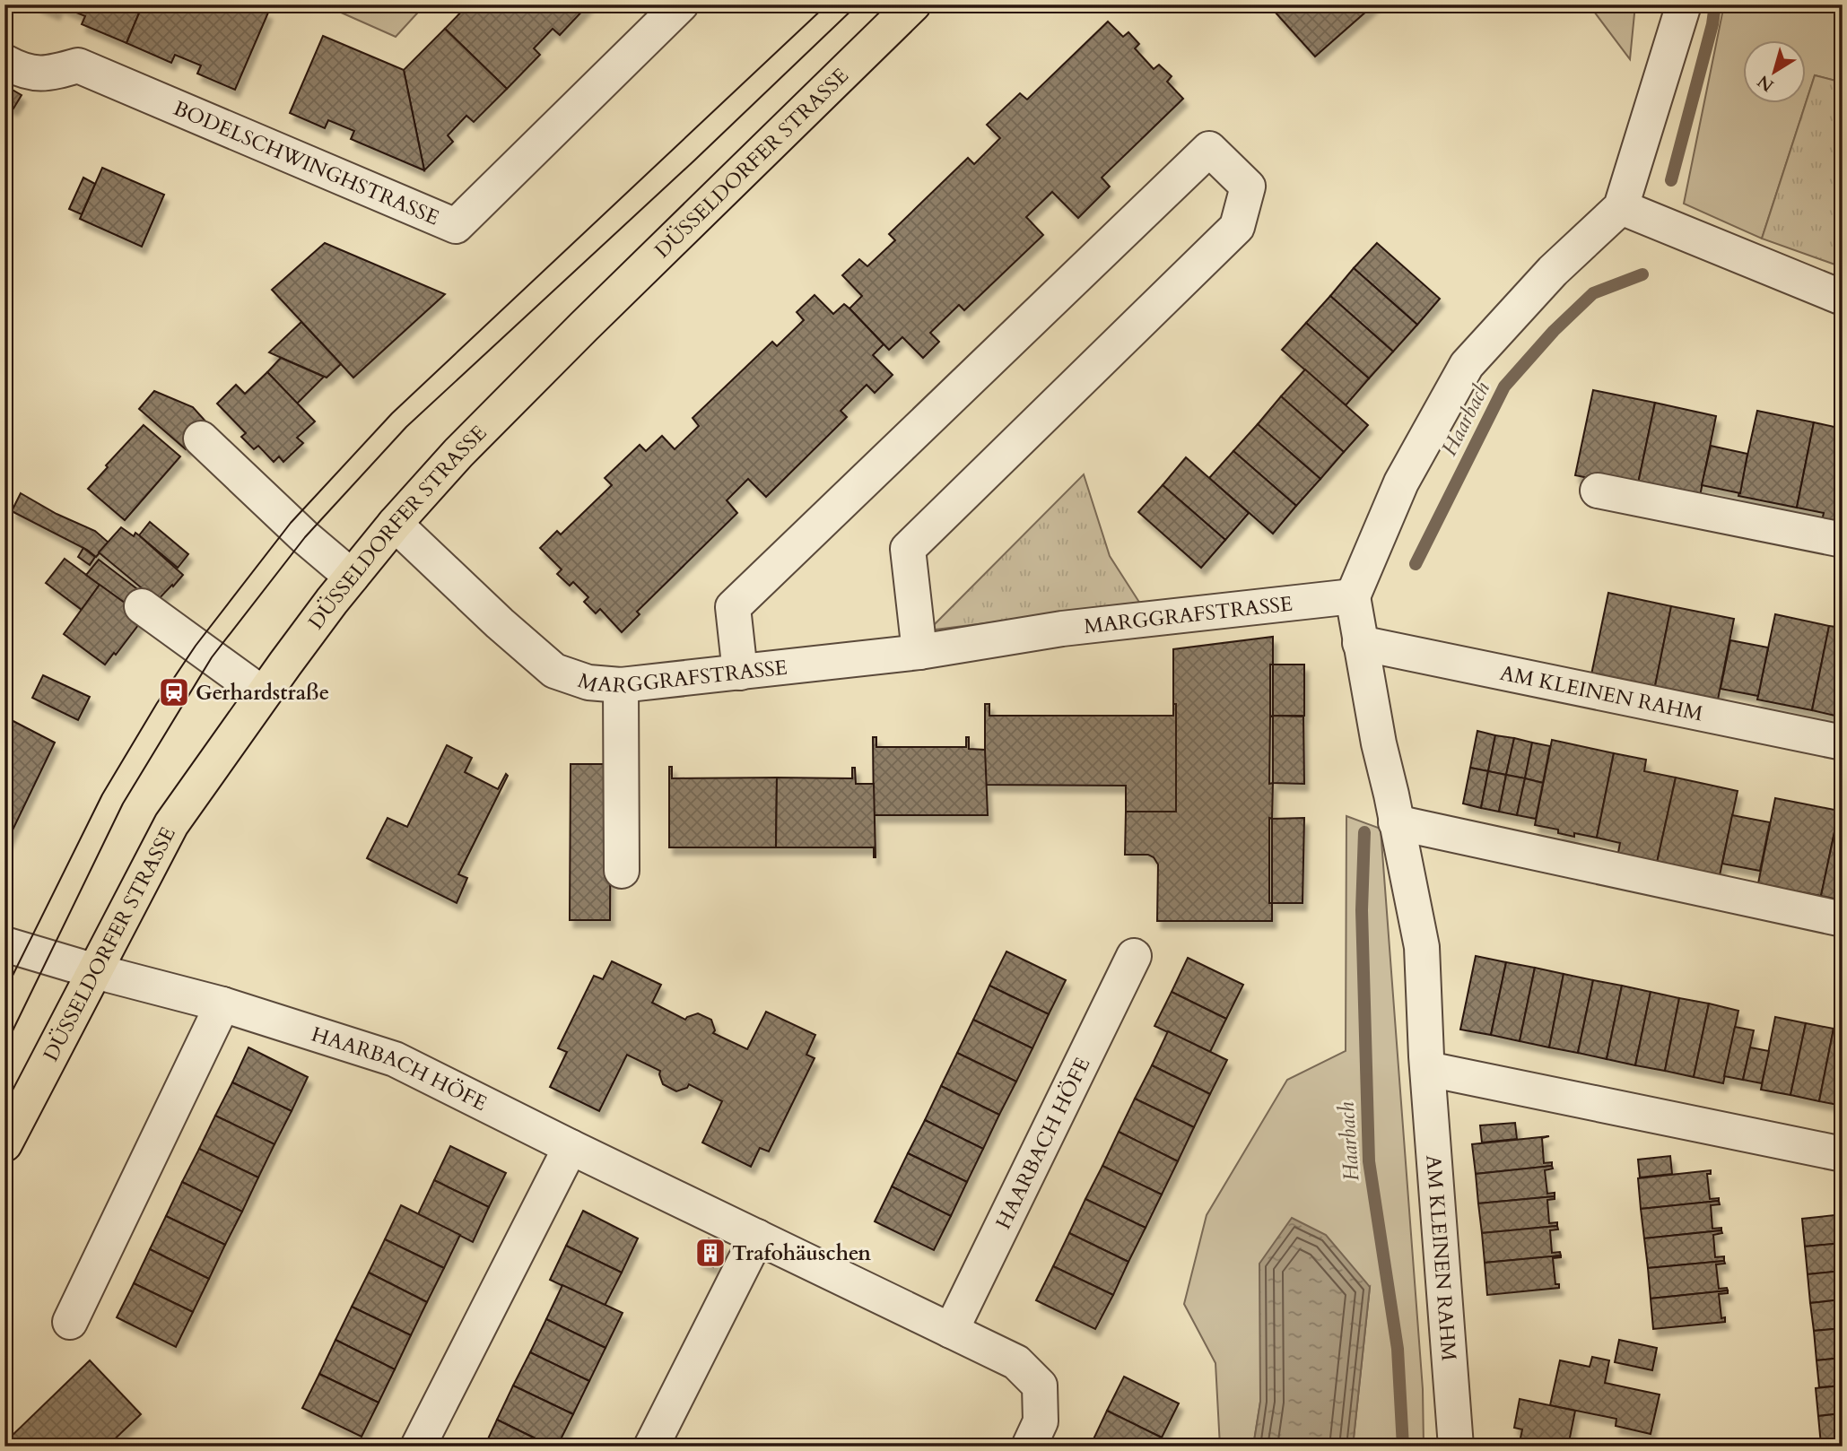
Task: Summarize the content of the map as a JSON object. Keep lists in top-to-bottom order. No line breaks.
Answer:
{"streets":{"main road":["DÜSSELDORFER STRASSE"],"street":["BODELSCHWINGHSTRASSE","MARGGRAFSTRASSE","AM KLEINEN RAHM","HAARBACH HÖFE"]},"crossings":[["DÜSSELDORFER STRASSE","MARGGRAFSTRASSE"],["DÜSSELDORFER STRASSE","HAARBACH HÖFE"],["MARGGRAFSTRASSE","AM KLEINEN RAHM"]],"water":["Haarbach"],"places":{"station":["Gerhardstraße"],"building":["Trafohäuschen"]},"north":"bottom left"}
